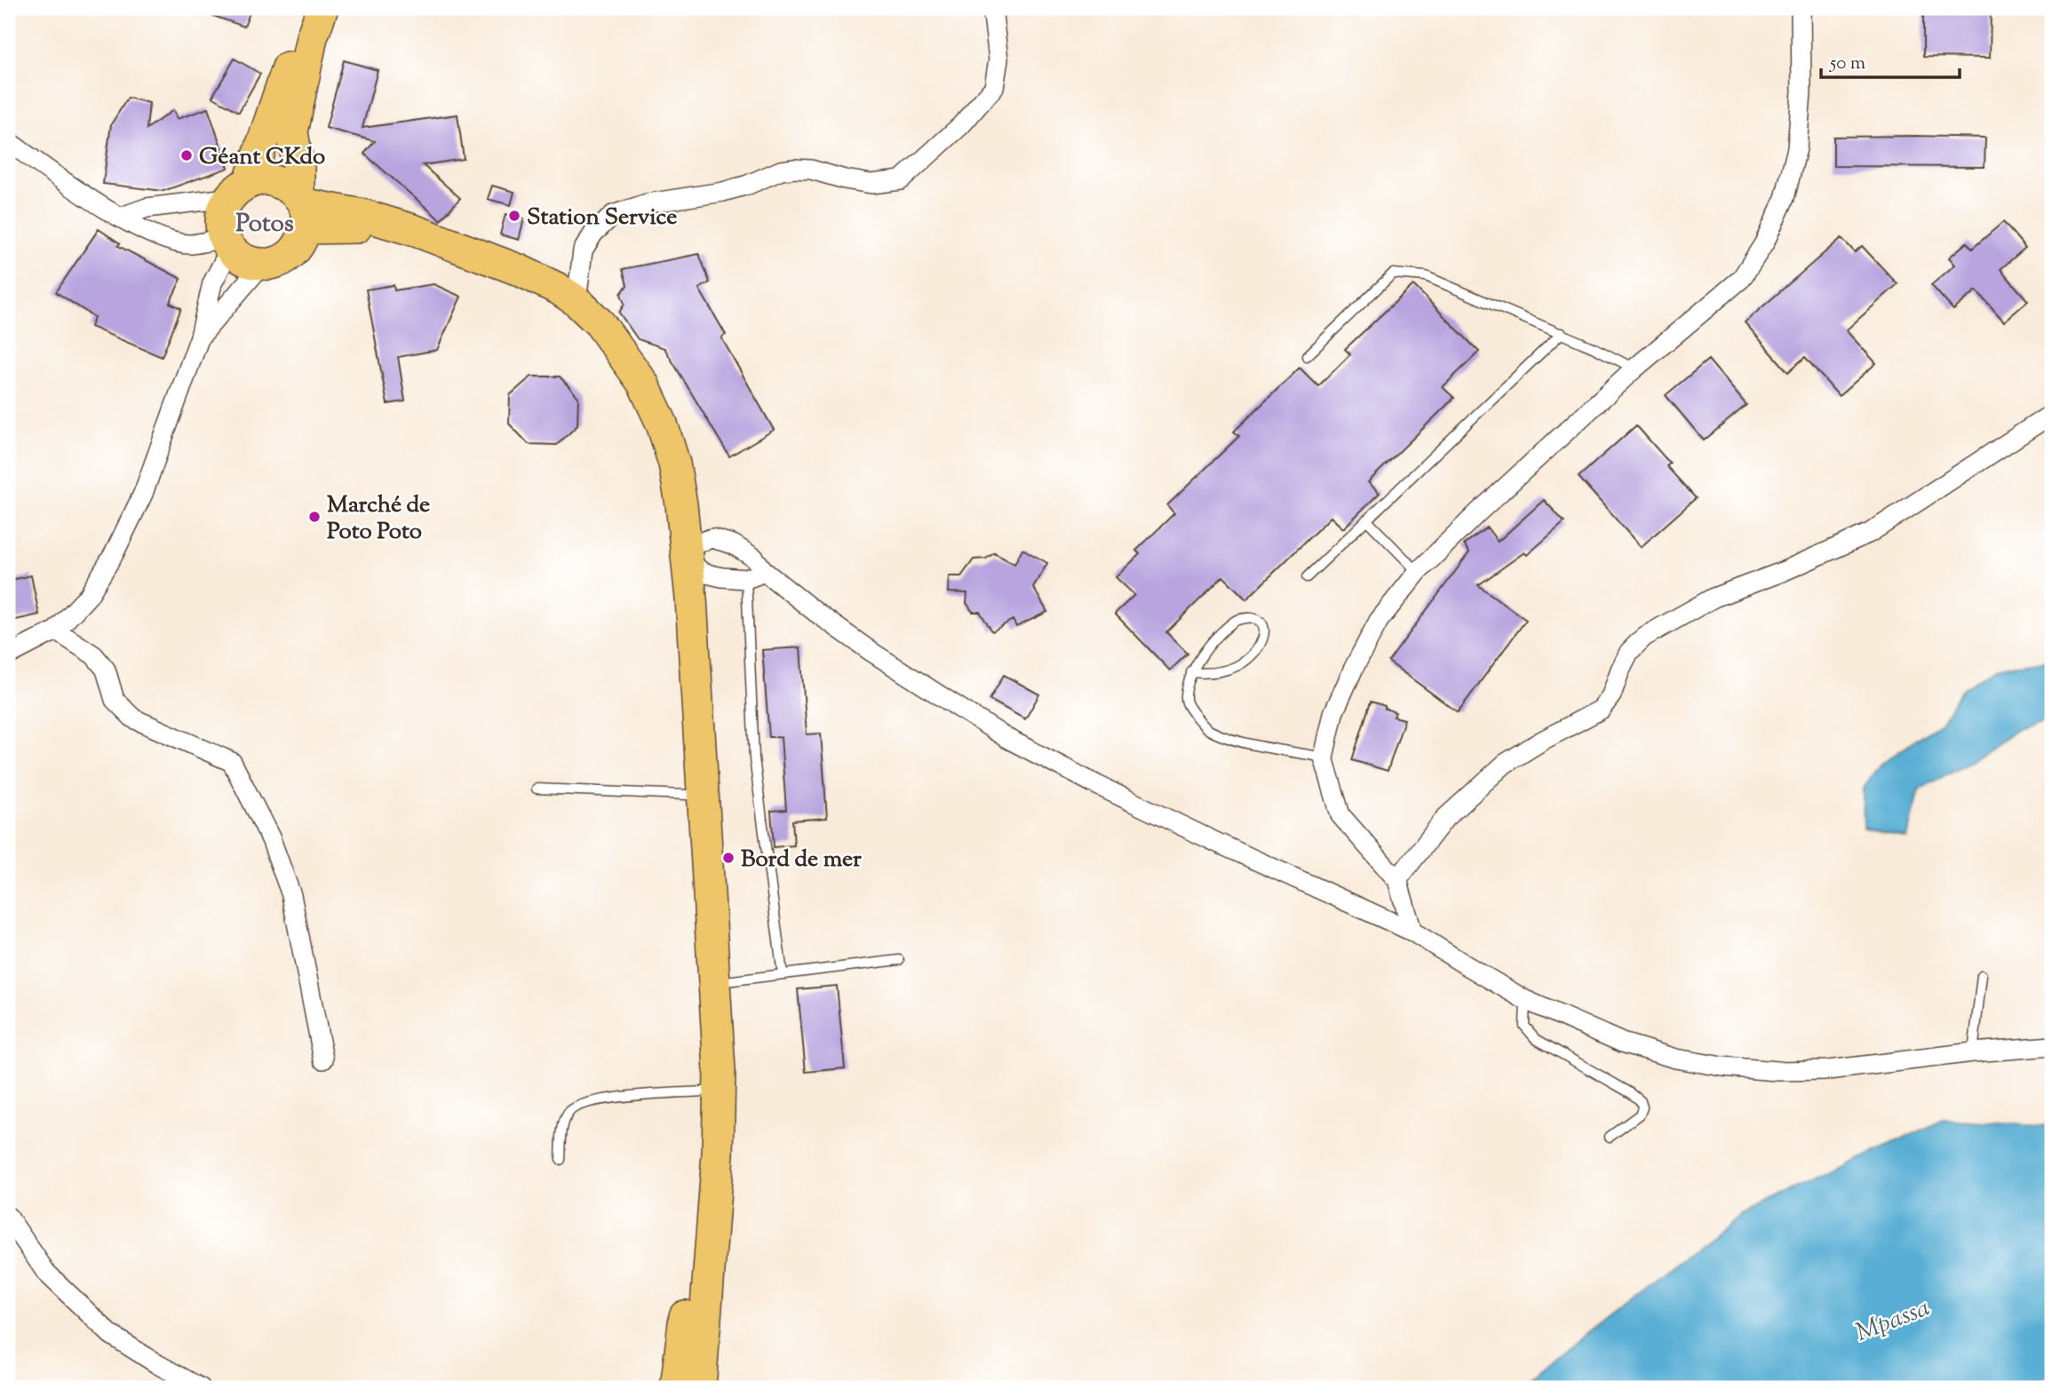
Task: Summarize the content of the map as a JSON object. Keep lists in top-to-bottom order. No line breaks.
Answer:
{"districts":["Potos"],"water":["Mpassa"],"places":["Géant CKdo","Station Service","Marché de Poto Poto","Bord de mer"],"scale_bar":"50 m"}
